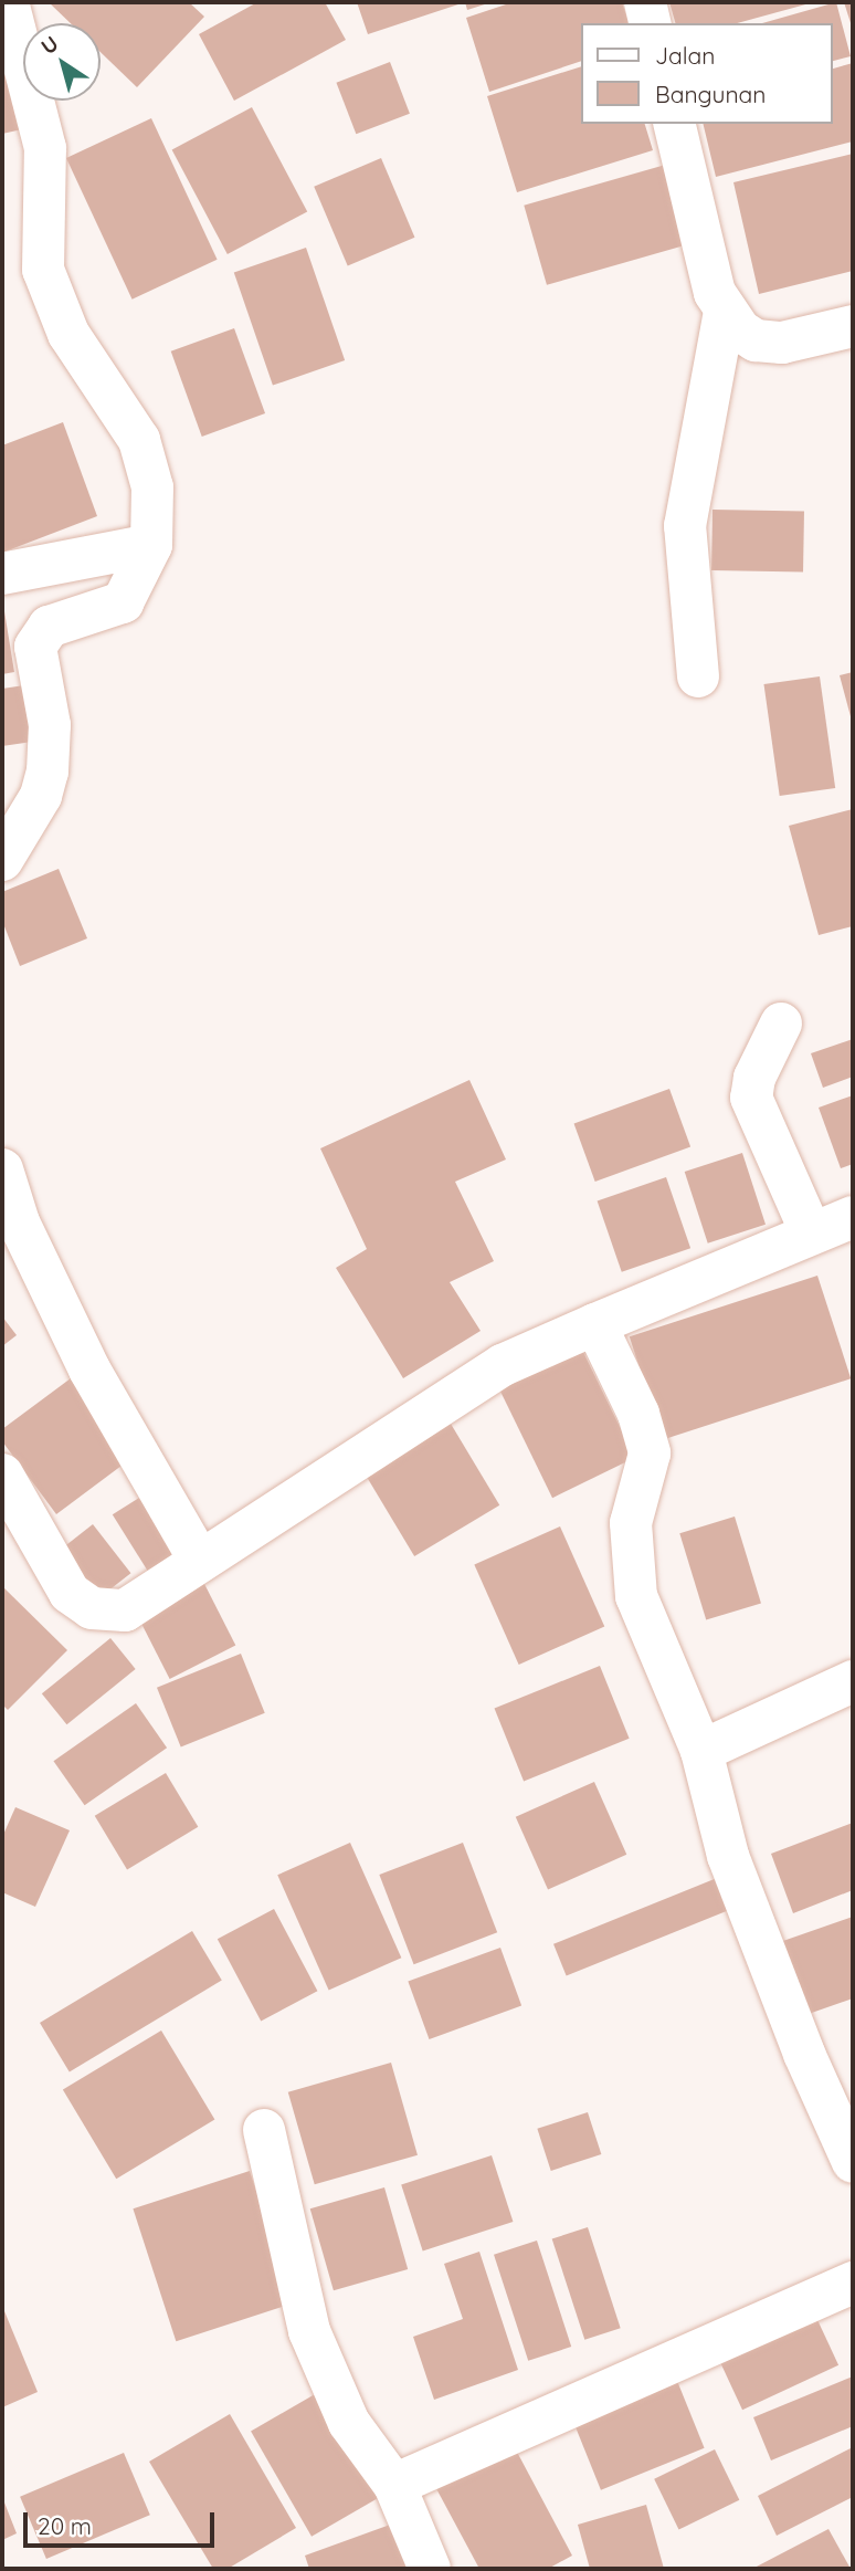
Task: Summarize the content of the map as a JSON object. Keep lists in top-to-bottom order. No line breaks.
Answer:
{"legend":["Jalan","Bangunan"],"scale_bar":"20 m","north":"top left"}
